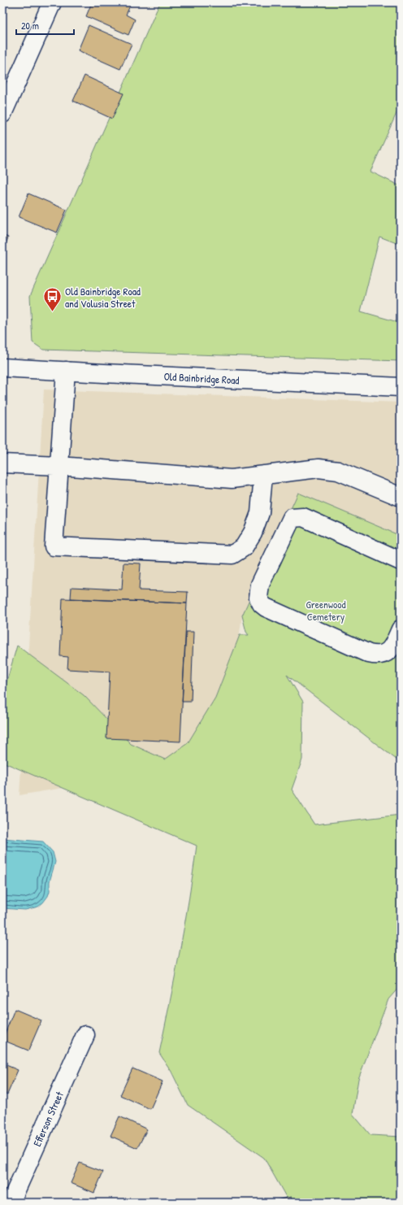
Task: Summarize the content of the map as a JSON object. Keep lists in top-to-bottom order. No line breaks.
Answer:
{"streets":{"main road":["Old Bainbridge Road","Efferson Street"]},"parks":["Greenwood Cemetery"],"places":{"bus stop":["Old Bainbridge Road and Volusia Street"]},"scale_bar":"20 m"}
